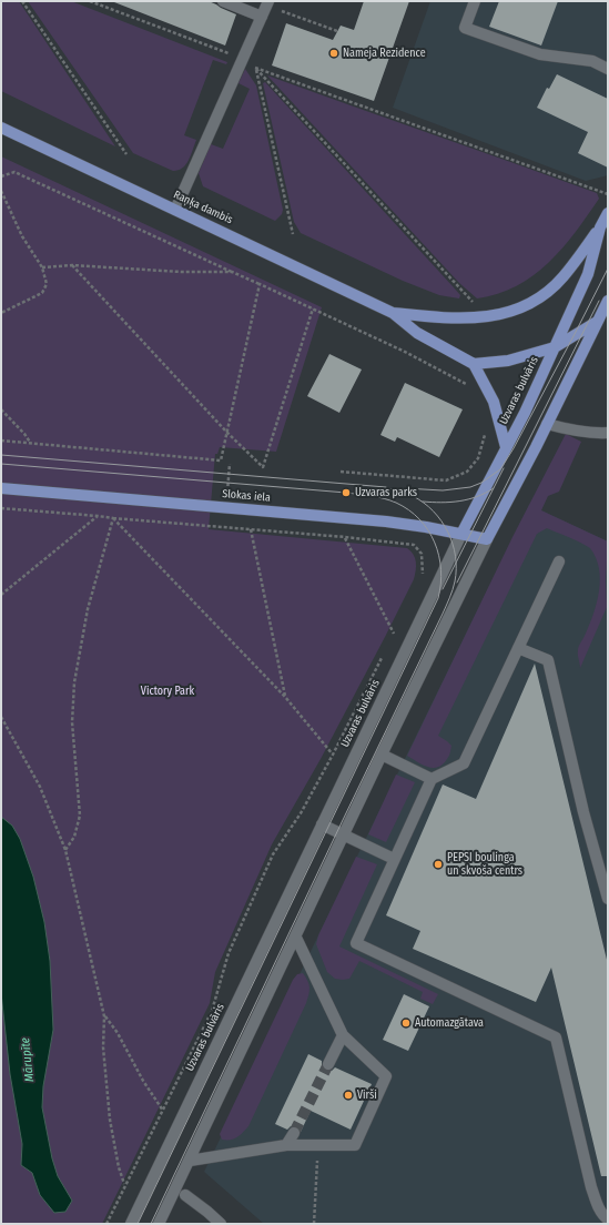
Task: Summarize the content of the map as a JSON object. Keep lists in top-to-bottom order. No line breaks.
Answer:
{"streets":{"main road":["Raņķa dambis","Uzvaras bulvāris","Slokas iela"]},"crossings":[["Raņķa dambis","Uzvaras bulvāris"],["Uzvaras bulvāris","Slokas iela"]],"water":["Mārupīte"],"parks":["Victory Park"],"places":["Nameja Rezidence","Uzvaras parks","PEPSI boulinga un skvoša centrs","Automazgātava","Virši"]}
